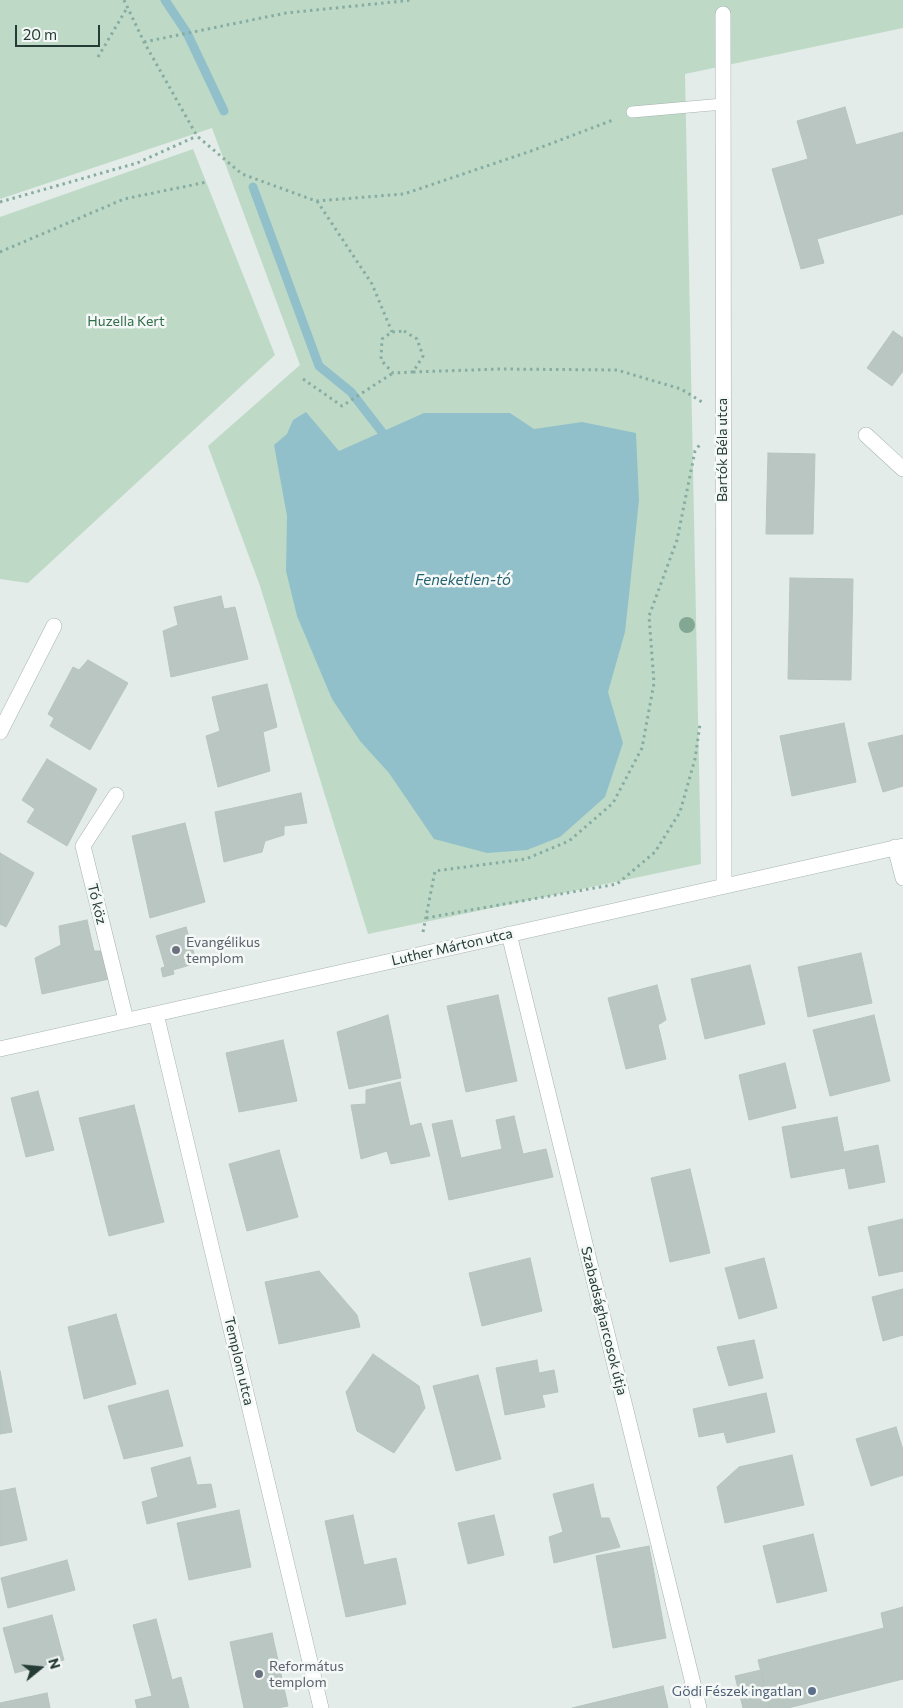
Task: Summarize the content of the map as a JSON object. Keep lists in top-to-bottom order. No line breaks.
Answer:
{"streets":{"street":["Bartók Béla utca","Tó köz","Luther Márton utca","Szabadságharcosok útja","Templom utca"]},"crossings":[["Bartók Béla utca","Luther Márton utca"],["Tó köz","Luther Márton utca"],["Luther Márton utca","Szabadságharcosok útja"],["Luther Márton utca","Templom utca"]],"water":["Feneketlen-tó"],"parks":["Huzella Kert"],"places":["Evangélikus templom","Református templom","Gödi Fészek ingatlan"],"scale_bar":"20 m","north":"right"}
